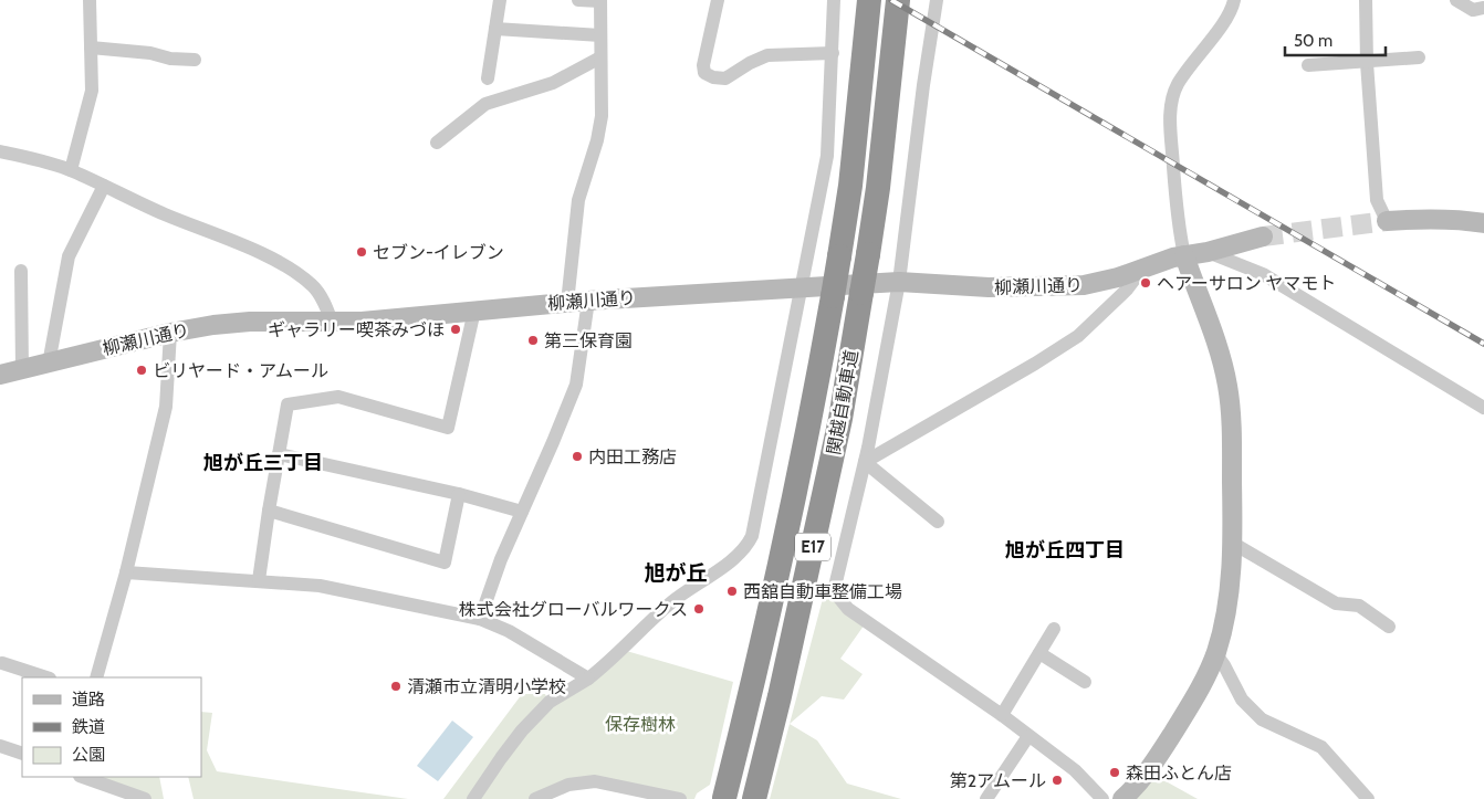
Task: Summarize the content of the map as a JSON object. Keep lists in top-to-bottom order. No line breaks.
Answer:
{"streets":{"highway":["関越自動車道","E17"],"street":["柳瀬川通り"]},"districts":["旭が丘三丁目","旭が丘四丁目","旭が丘"],"parks":["保存樹林"],"places":["セブン-イレブン","ヘアーサロン ヤマモト","ギャラリー喫茶みづほ","第三保育園","ビリヤード・アムール","内田工務店","西舘自動車整備工場","株式会社グローバルワークス","清瀬市立清明小学校","森田ふとん店","第2アムール"],"legend":["道路","鉄道","公園"],"scale_bar":"50 m"}
